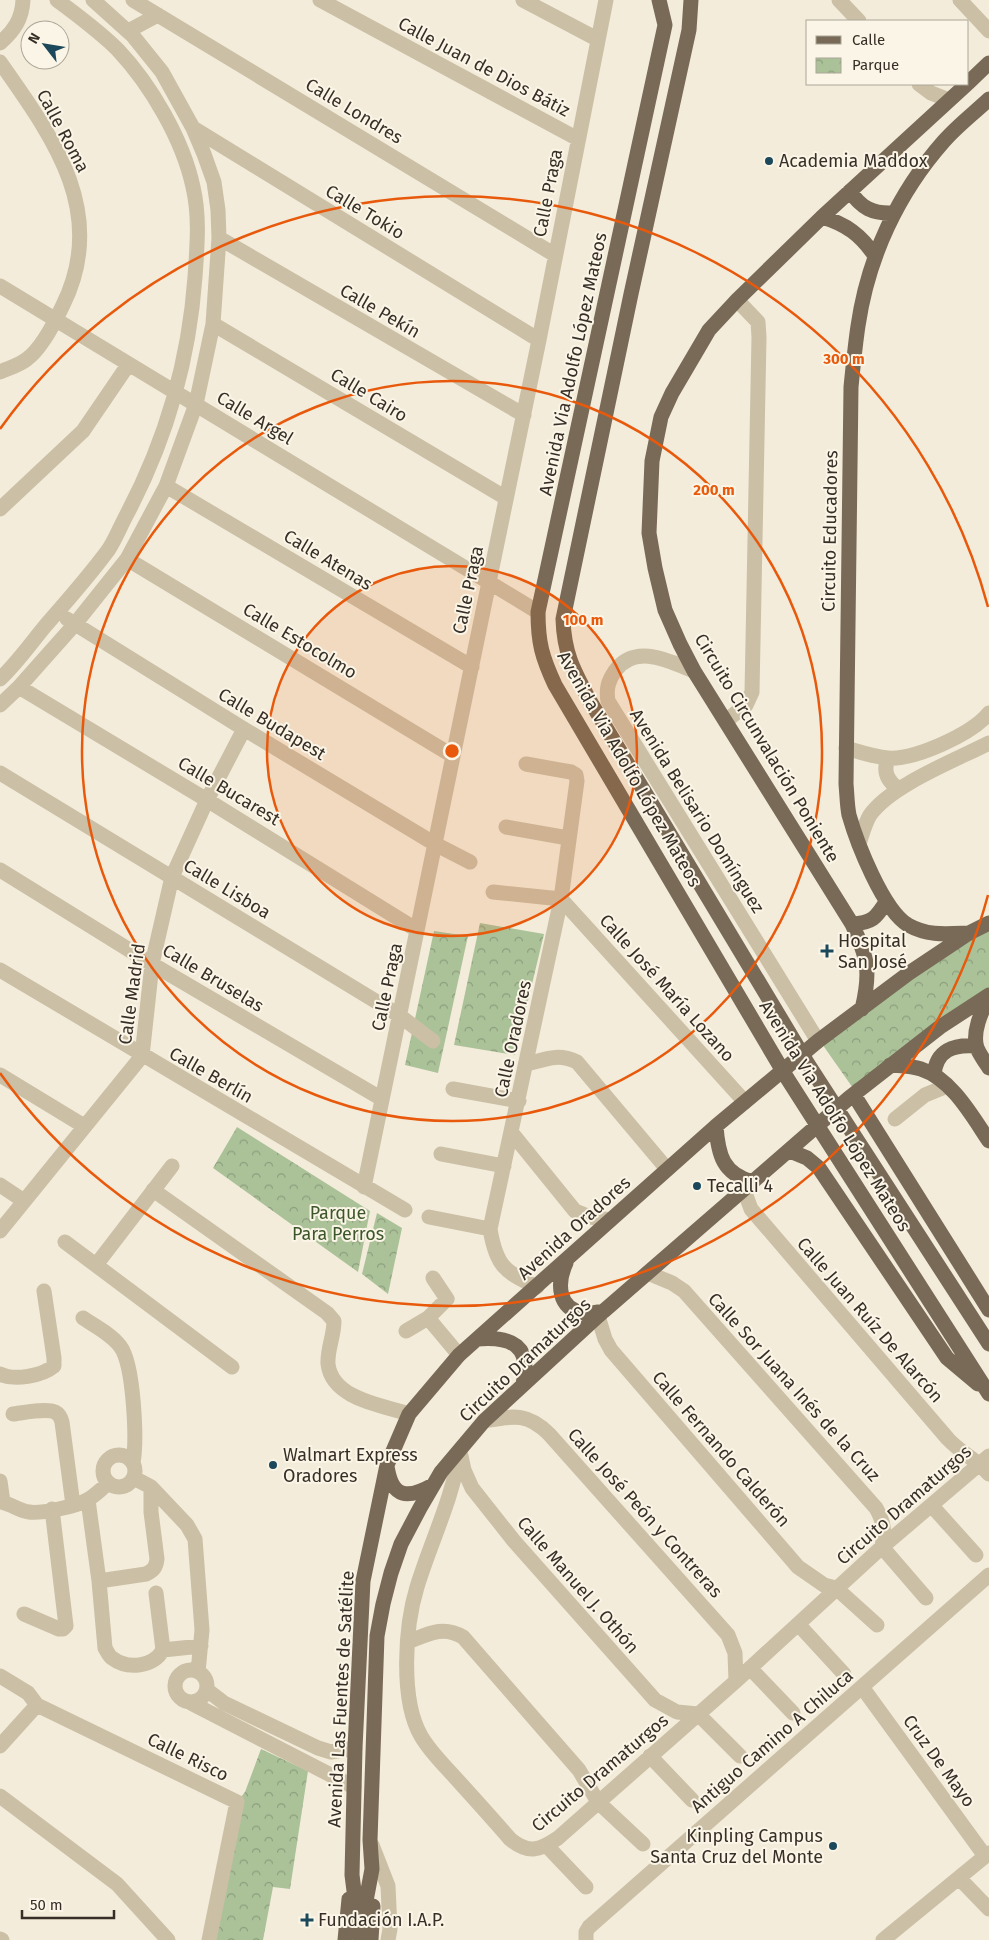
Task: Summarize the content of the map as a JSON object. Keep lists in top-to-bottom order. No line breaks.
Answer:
{"streets":{"main road":["Avenida Via Adolfo López Mateos","Circuito Educadores","Circuito Circunvalación Poniente","Avenida Oradores","Circuito Dramaturgos","Avenida Las Fuentes de Satélite"],"street":["Calle Juan de Dios Bátiz","Calle Londres","Calle Roma","Calle Praga","Calle Tokio","Calle Pekín","Calle Cairo","Calle Argel","Calle Atenas","Calle Estocolmo","Calle Budapest","Calle Bucarest","Avenida Belisario Domínguez","Calle Lisboa","Calle Bruselas","Calle José María Lozano","Calle Madrid","Calle Oradores","Calle Berlín","Calle Juan Ruíz De Alarcón","Calle Sor Juana Inés de la Cruz","Calle Fernando Calderón","Calle José Peón y Contreras","Calle Manuel J. Othón","Antiguo Camino A Chiluca","Calle Risco","Cruz De Mayo"]},"crossings":[["Calle Juan de Dios Bátiz","Calle Praga"],["Calle Londres","Calle Praga"],["Calle Roma","Calle Argel"],["Calle Praga","Calle Tokio"],["Calle Praga","Calle Pekín"],["Calle Praga","Calle Cairo"],["Calle Praga","Calle Argel"],["Calle Praga","Calle Atenas"],["Calle Praga","Calle Estocolmo"],["Calle Praga","Calle Budapest"],["Calle Praga","Calle Bucarest"],["Calle Praga","Calle Lisboa"],["Calle Praga","Calle Bruselas"],["Calle Praga","Calle Berlín"],["Avenida Via Adolfo López Mateos","Calle Argel"],["Circuito Educadores","Circuito Circunvalación Poniente"],["Circuito Educadores","Avenida Belisario Domínguez"],["Circuito Educadores","Avenida Oradores"],["Calle Budapest","Calle Madrid"],["Circuito Circunvalación Poniente","Avenida Belisario Domínguez"],["Calle Bucarest","Calle Madrid"],["Avenida Belisario Domínguez","Avenida Oradores"],["Calle Lisboa","Calle Madrid"],["Calle Bruselas","Calle Madrid"],["Calle José María Lozano","Calle Oradores"],["Calle José María Lozano","Avenida Oradores"],["Calle Madrid","Calle Berlín"],["Calle Oradores","Avenida Oradores"],["Avenida Oradores","Avenida Las Fuentes de Satélite"],["Calle Juan Ruíz De Alarcón","Circuito Dramaturgos"],["Circuito Dramaturgos","Calle Sor Juana Inés de la Cruz"],["Circuito Dramaturgos","Calle Fernando Calderón"],["Circuito Dramaturgos","Calle José Peón y Contreras"],["Circuito Dramaturgos","Calle Manuel J. Othón"],["Circuito Dramaturgos","Avenida Las Fuentes de Satélite"],["Antiguo Camino A Chiluca","Cruz De Mayo"]],"parks":["Parque Para Perros"],"places":{"other":["Academia Maddox","Tecalli 4","Walmart Express Oradores","Kinpling Campus Santa Cruz del Monte"],"health":["Hospital San José","Fundación I.A.P."]},"legend":["Calle","Parque"],"scale_bar":"50 m","north":"top left","rings":["300 m","200 m","100 m"]}
